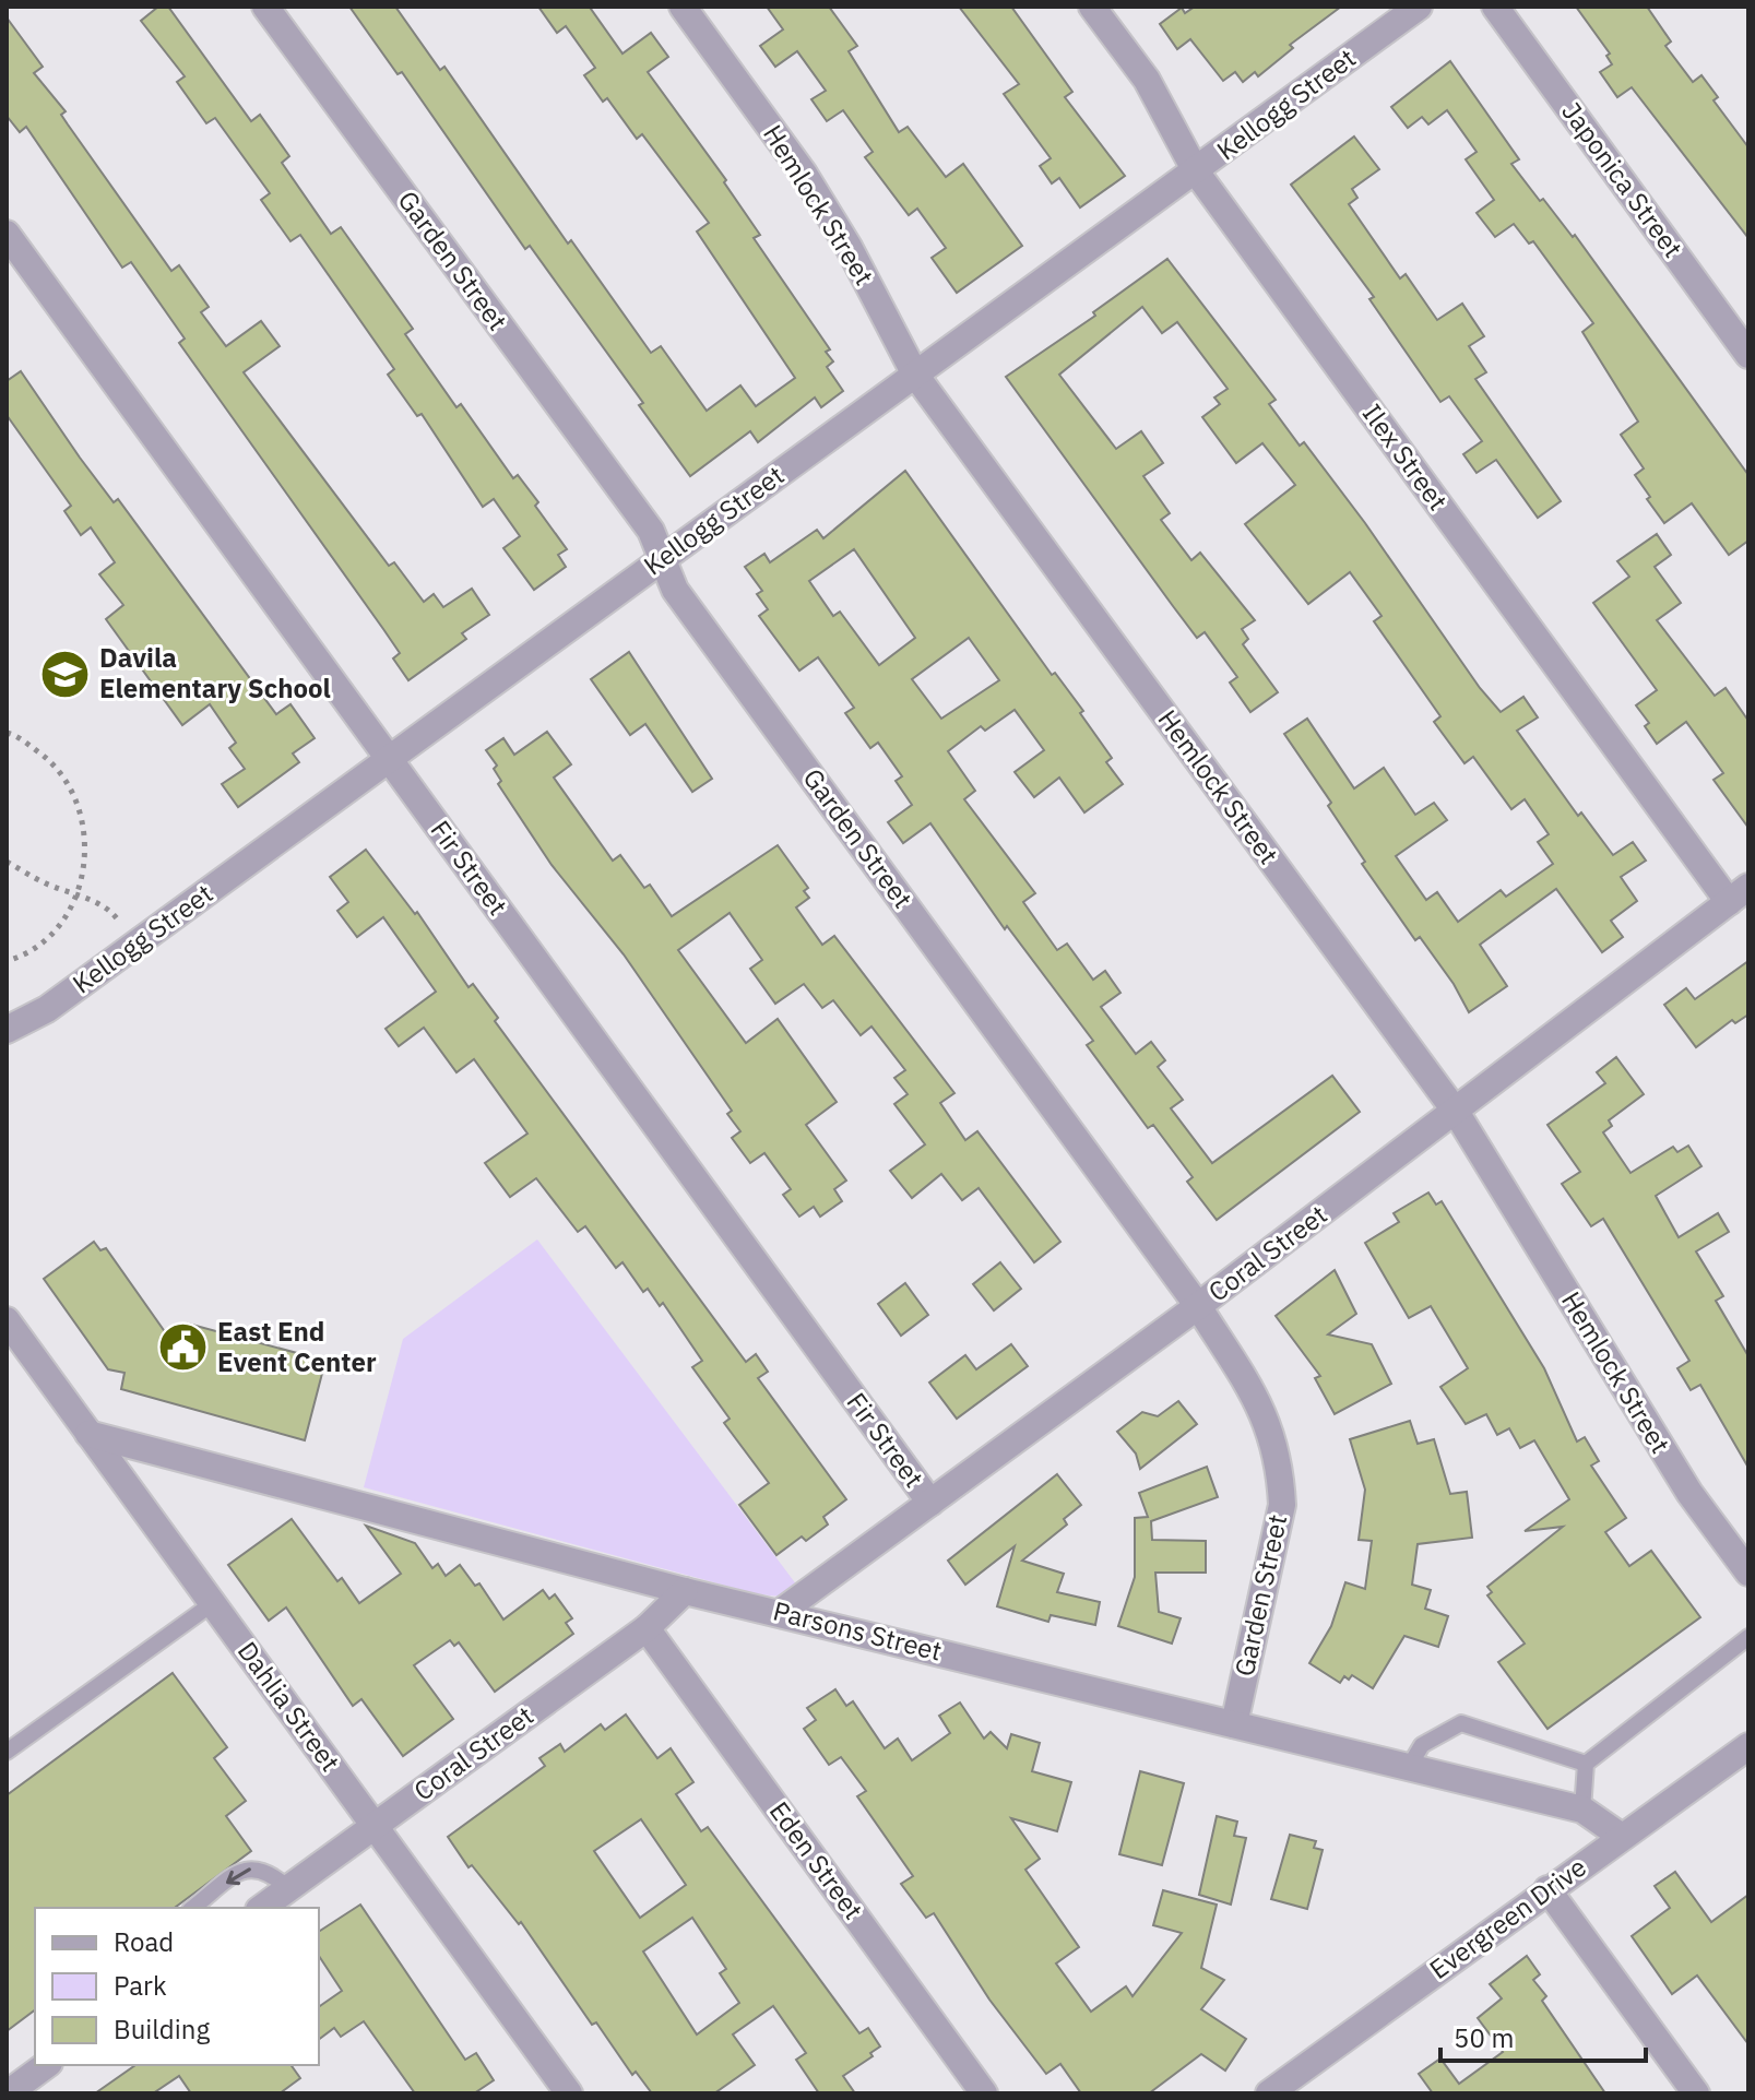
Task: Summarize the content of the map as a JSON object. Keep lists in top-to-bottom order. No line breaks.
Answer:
{"streets":{"street":["Kellogg Street","Japonica Street","Hemlock Street","Garden Street","Ilex Street","Fir Street","Coral Street","Parsons Street","Dahlia Street","Eden Street","Evergreen Drive"]},"crossings":[["Kellogg Street","Hemlock Street"],["Kellogg Street","Garden Street"],["Kellogg Street","Ilex Street"],["Kellogg Street","Fir Street"],["Hemlock Street","Coral Street"],["Garden Street","Coral Street"],["Garden Street","Parsons Street"],["Ilex Street","Coral Street"],["Fir Street","Coral Street"],["Coral Street","Parsons Street"],["Coral Street","Dahlia Street"],["Coral Street","Eden Street"],["Parsons Street","Dahlia Street"],["Parsons Street","Evergreen Drive"]],"places":{"school or university":["Davila Elementary School"],"public building":["East End Event Center"]},"legend":["Road","Park","Building"],"scale_bar":"50 m"}
